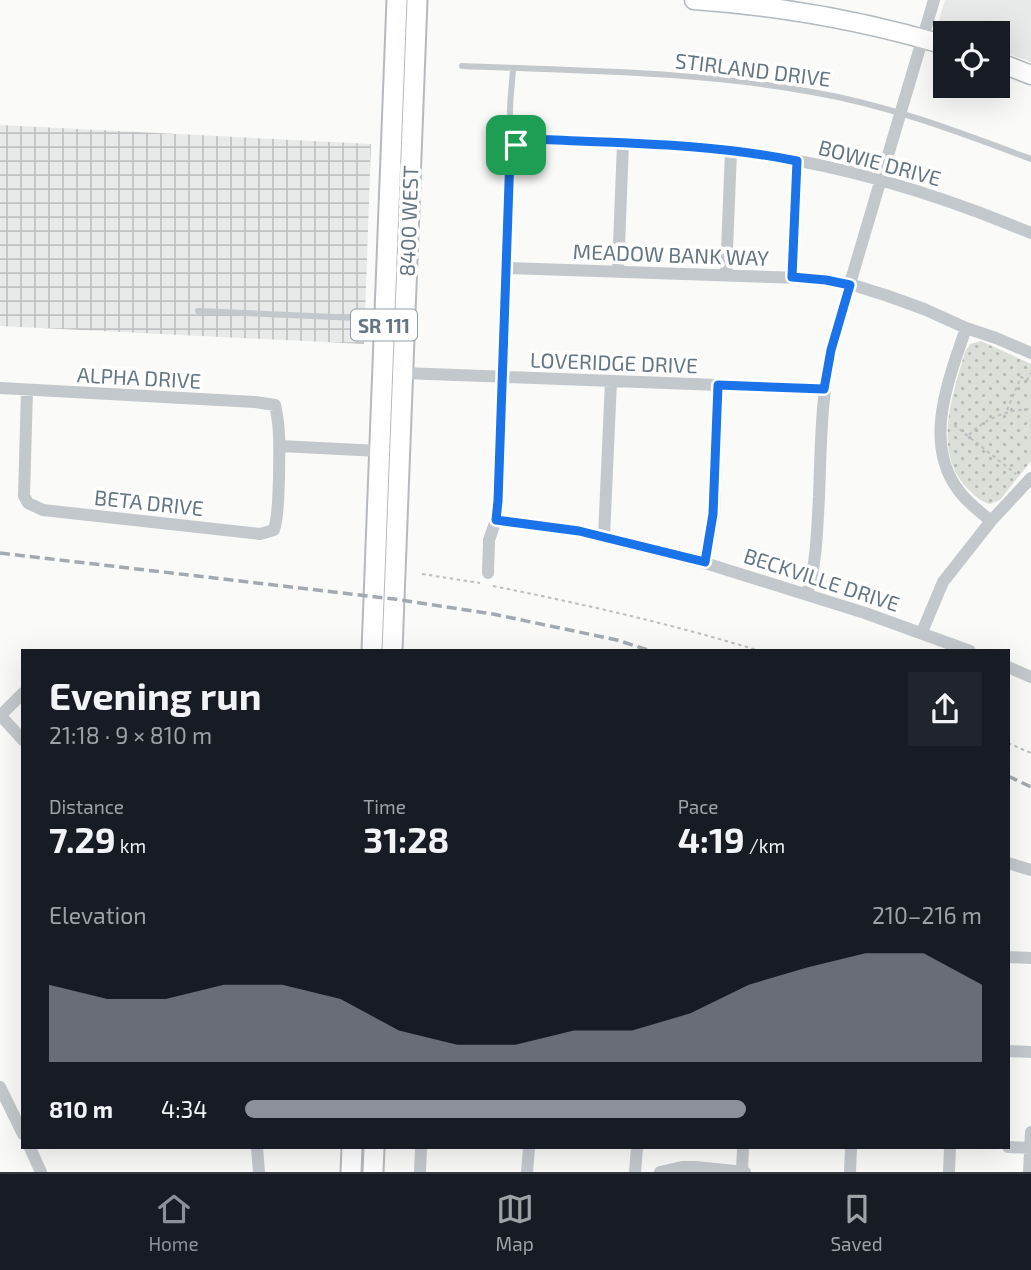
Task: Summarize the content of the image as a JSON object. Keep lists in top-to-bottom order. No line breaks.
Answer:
{"streets":{"main road":["8400 WEST","SR 111"],"street":["BOWIE DRIVE","MEADOW BANK WAY","LOVERIDGE DRIVE","ALPHA DRIVE","BETA DRIVE","BECKVILLE DRIVE"],"lane":["STIRLAND DRIVE"]},"crossings":[["8400 WEST","LOVERIDGE DRIVE"],["ALPHA DRIVE","BETA DRIVE"]],"page":{"heading":["Evening run","21:18 · 9 × 810 m"],"stats":[["Distance","7.29 km"],["Time","31:28"],["Pace","4:19 /km"]],"chart":["Elevation","210–216 m"],"list":[{"name":"810 m","note":"4:34"}],"tabs":["Home","Map","Saved"]}}
